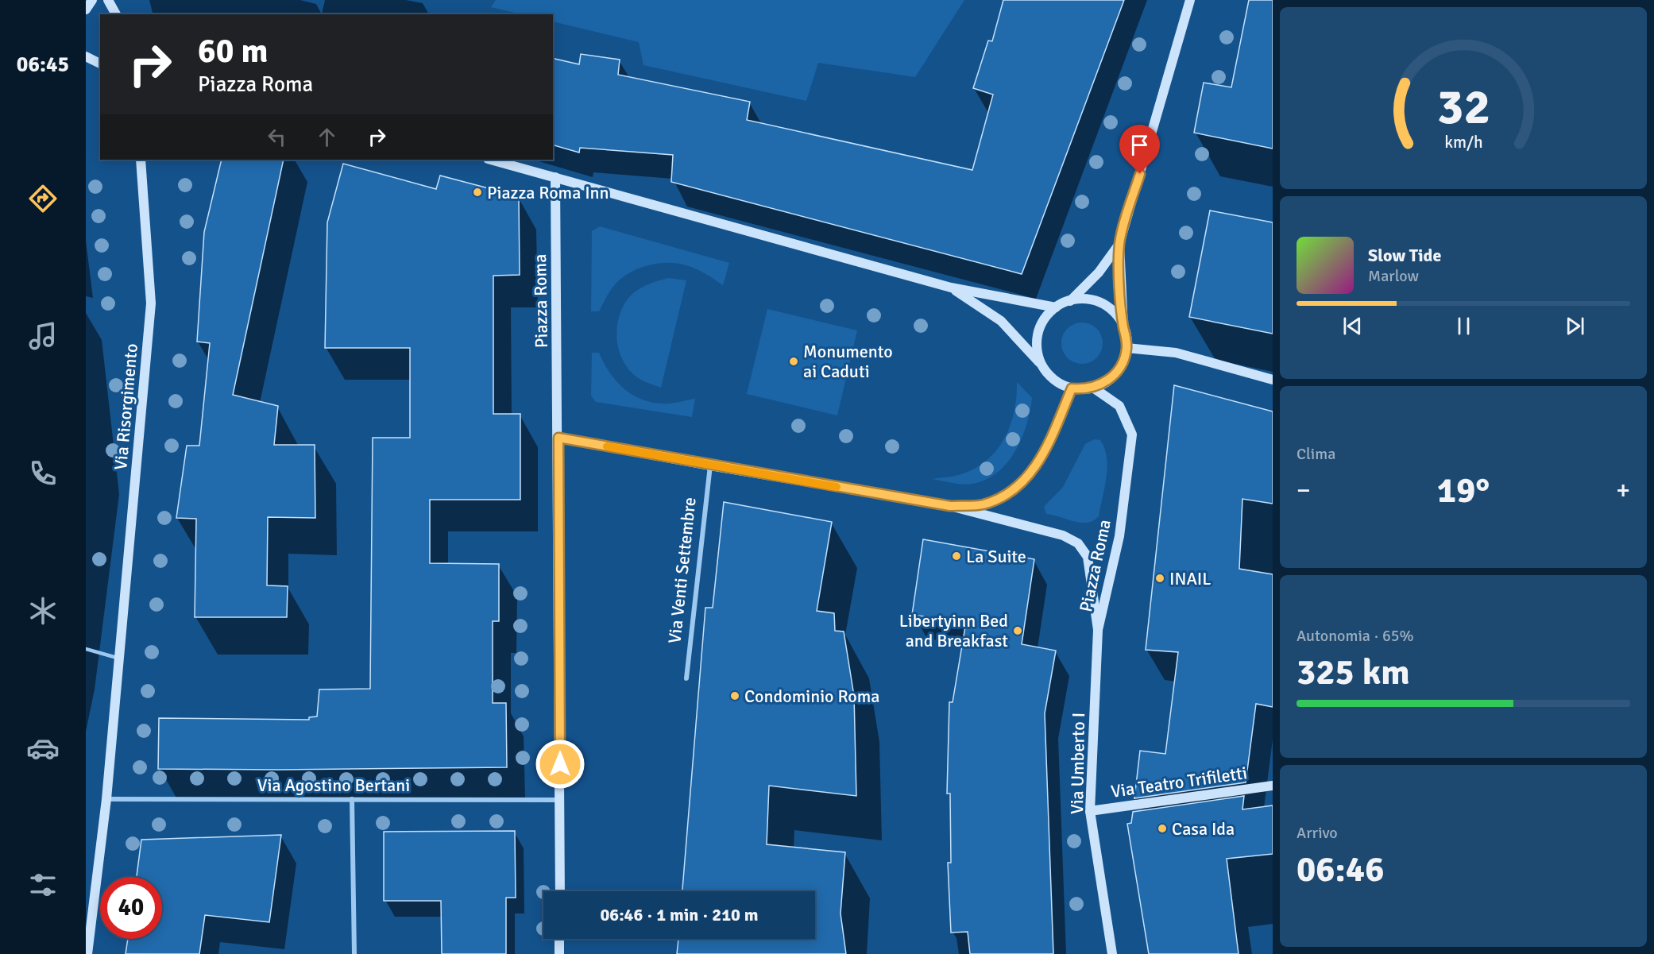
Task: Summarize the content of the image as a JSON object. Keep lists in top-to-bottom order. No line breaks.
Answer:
{"streets":{"street":["Piazza Roma","Via Risorgimento","Via Venti Settembre","Via Umberto I","Via Teatro Trifiletti","Via Agostino Bertani"]},"crossings":[["Piazza Roma","Via Venti Settembre"],["Piazza Roma","Via Umberto I"],["Via Risorgimento","Via Agostino Bertani"],["Via Umberto I","Via Teatro Trifiletti"]],"places":["Piazza Roma Inn","Monumento ai Caduti","La Suite","INAIL","Libertyinn Bed and Breakfast","Condominio Roma","Casa Ida"],"page":{"tabs":"06:45","turn":["60 m","Piazza Roma"],"song":["Slow Tide","Marlow"],"tile":["Clima",["Autonomia · 65%","325 km"],["Arrivo","06:46"]],"heat":["−","19°","+"],"limit":"40","trip":"06:46 · 1 min · 210 m","gauge":["32","km/h"]}}
